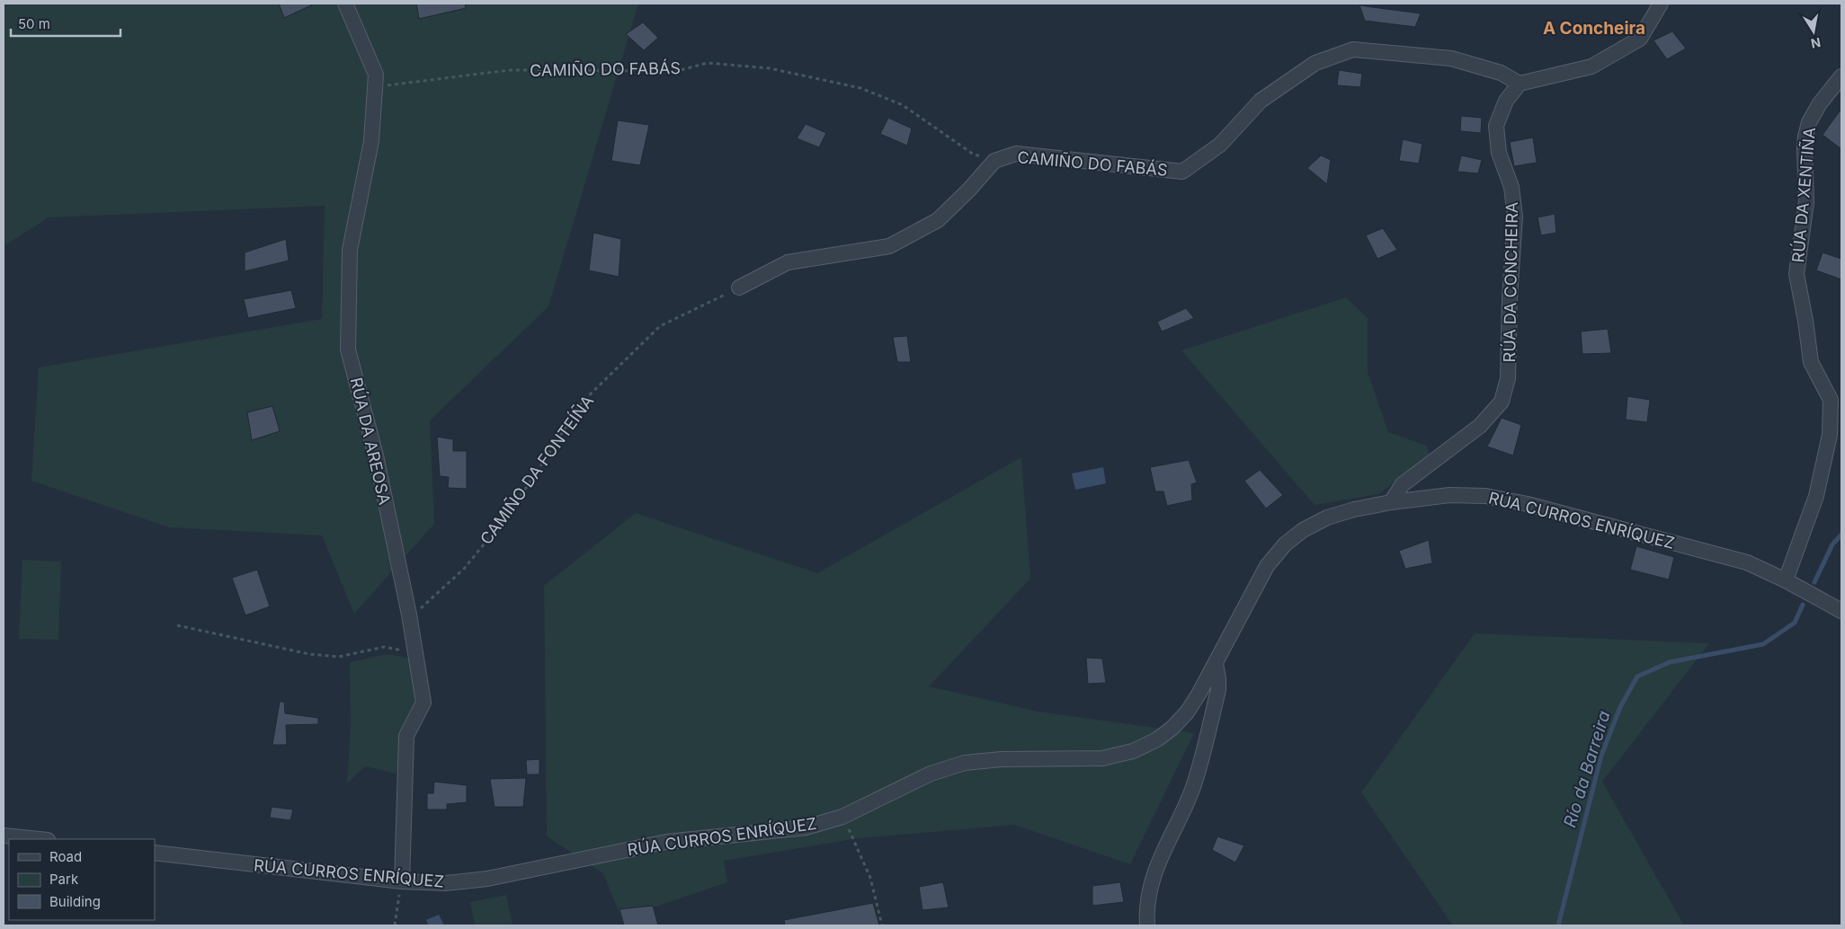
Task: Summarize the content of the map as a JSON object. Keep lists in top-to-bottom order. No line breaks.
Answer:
{"streets":{"street":["CAMIÑO DO FABÁS","RÚA DA XENTIÑA","RÚA DA CONCHEIRA","RÚA DA AREOSA","RÚA CURROS ENRÍQUEZ"],"path":["CAMIÑO DA FONTEÍÑA"]},"crossings":[["CAMIÑO DO FABÁS","RÚA DA CONCHEIRA"],["CAMIÑO DO FABÁS","RÚA DA AREOSA"],["RÚA DA XENTIÑA","RÚA CURROS ENRÍQUEZ"],["RÚA DA CONCHEIRA","RÚA CURROS ENRÍQUEZ"],["RÚA DA AREOSA","CAMIÑO DA FONTEÍÑA"],["RÚA DA AREOSA","RÚA CURROS ENRÍQUEZ"]],"districts":["A Concheira"],"water":["Río da Barreira"],"legend":["Road","Park","Building"],"scale_bar":"50 m","north":"bottom"}
